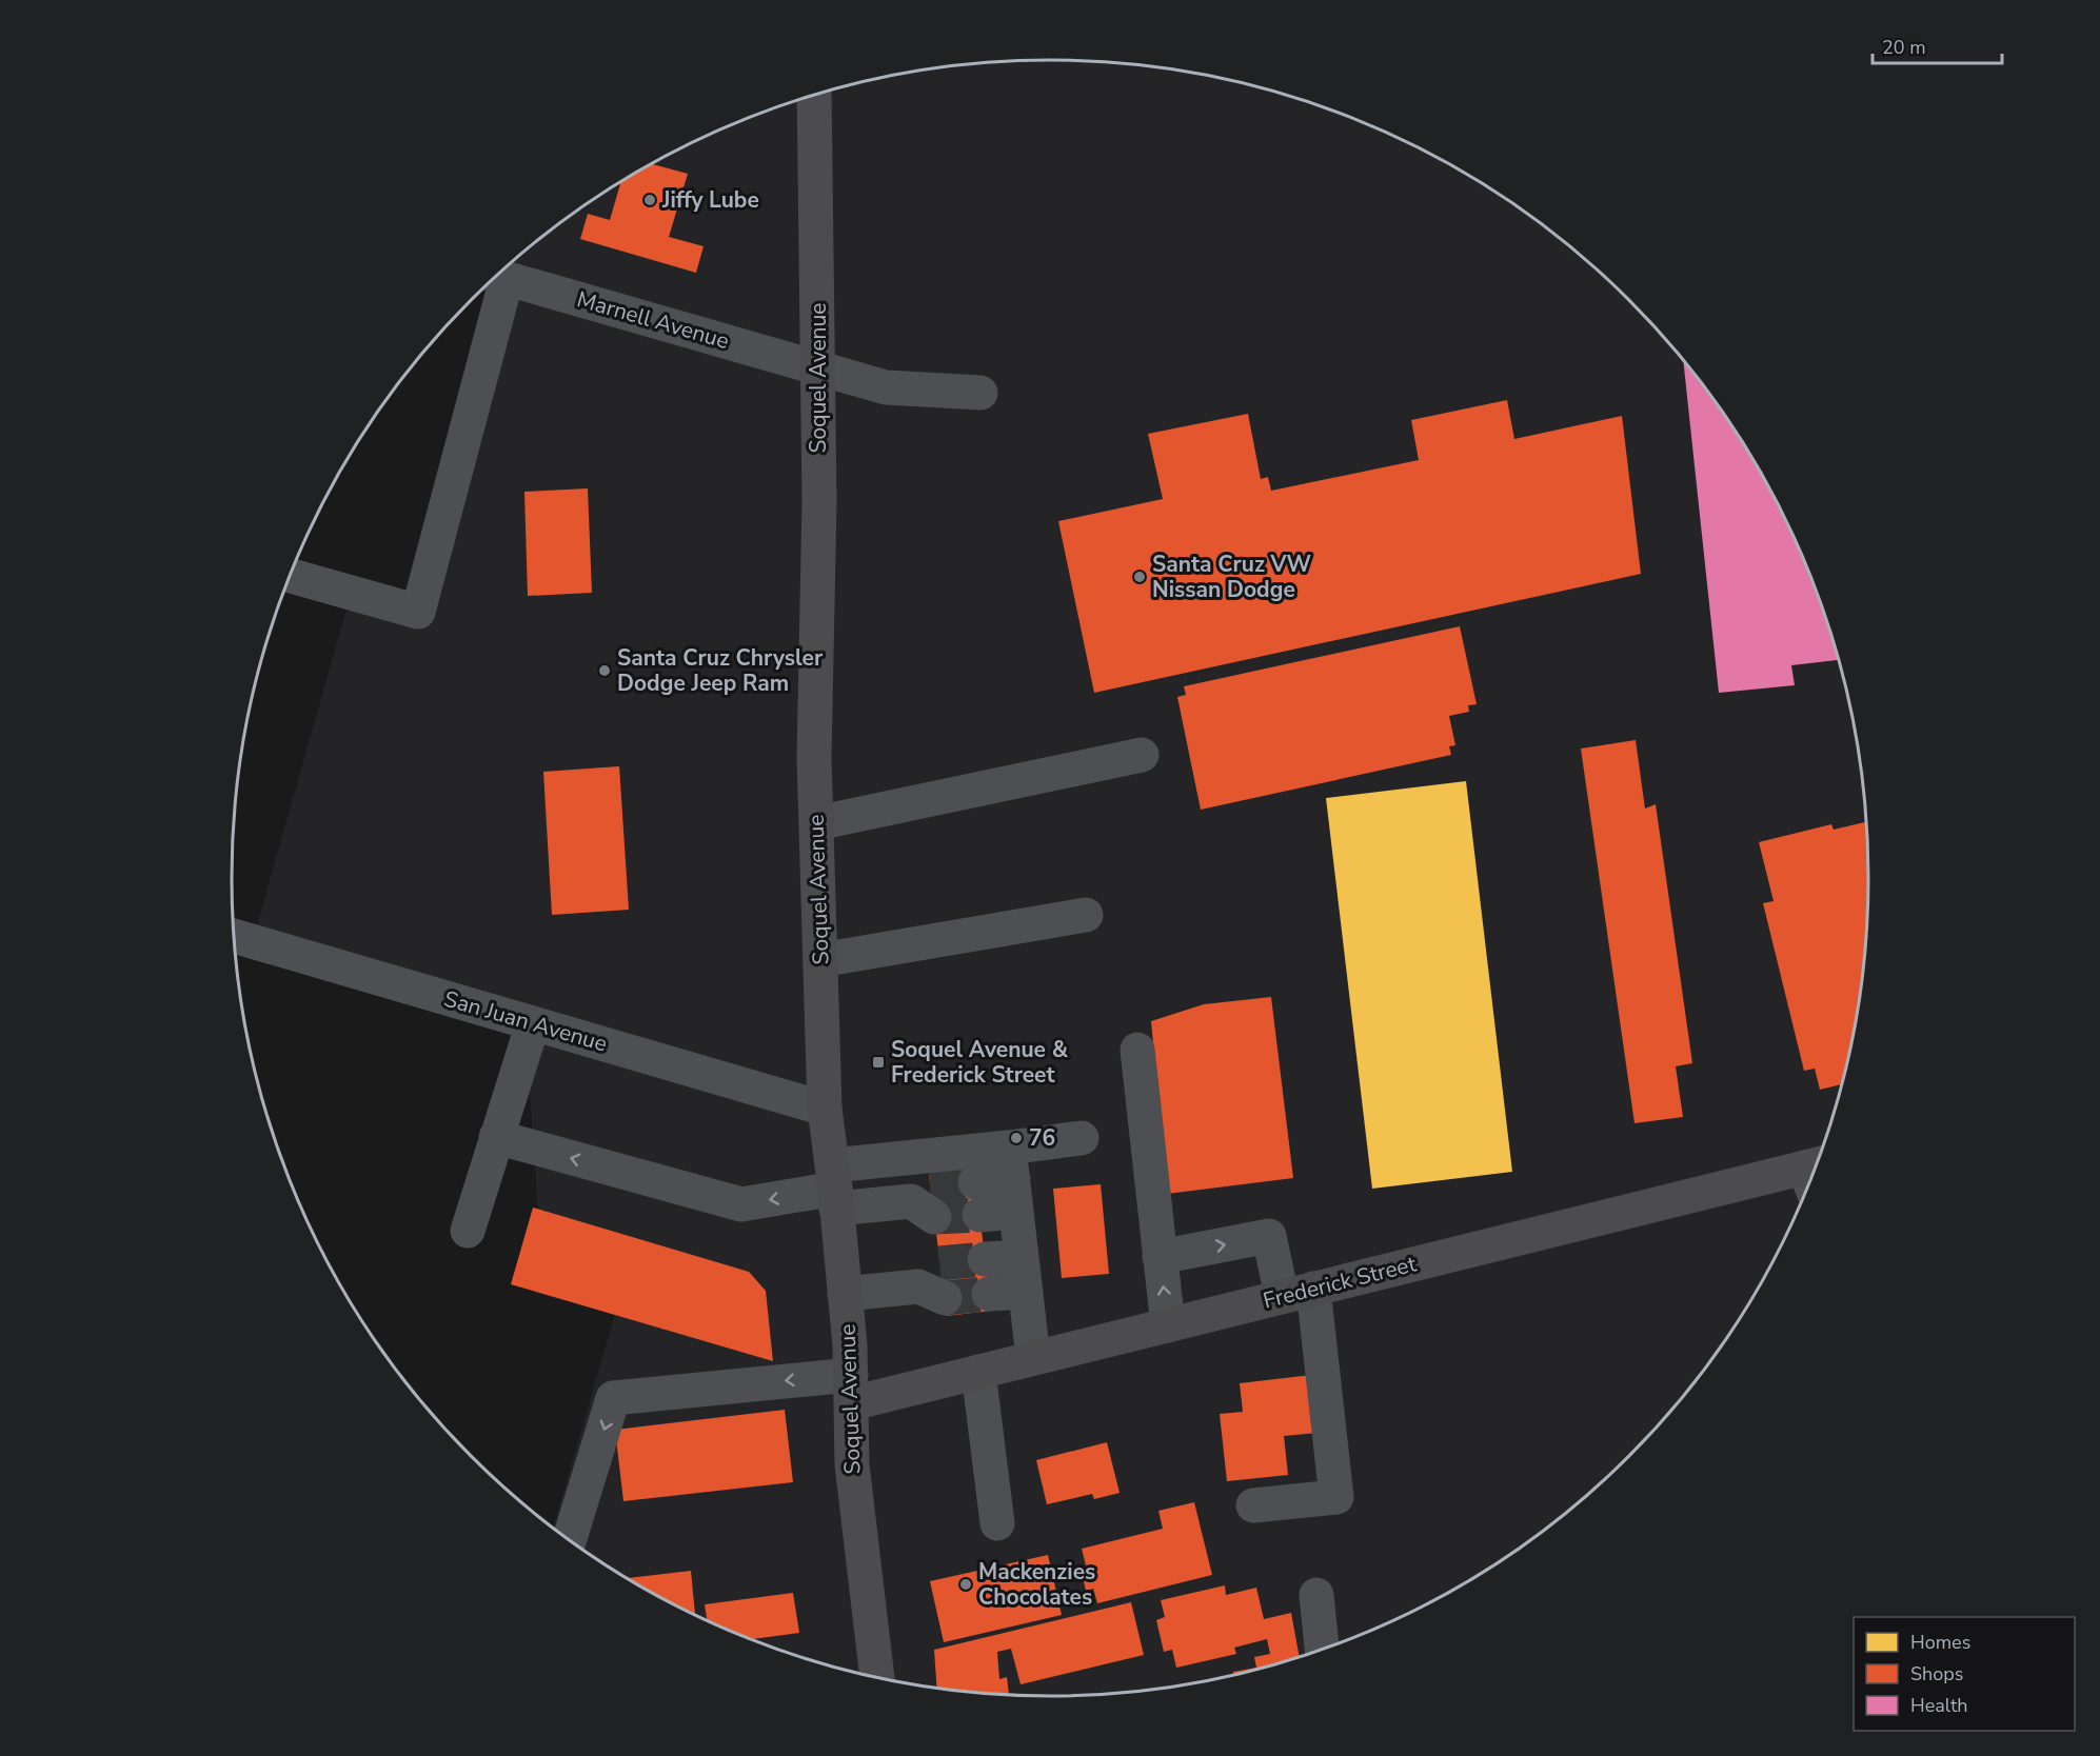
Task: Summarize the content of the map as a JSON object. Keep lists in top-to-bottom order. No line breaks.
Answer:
{"streets":{"main road":["Soquel Avenue","Frederick Street"],"street":["Marnell Avenue","San Juan Avenue"]},"crossings":[["Marnell Avenue","Soquel Avenue"],["Soquel Avenue","San Juan Avenue"],["Soquel Avenue","Frederick Street"]],"places":{"other":["Jiffy Lube","Santa Cruz VW Nissan Dodge","Santa Cruz Chrysler Dodge Jeep Ram","76","Mackenzies Chocolates"],"transit":["Soquel Avenue & Frederick Street"]},"legend":["Homes","Shops","Health"],"scale_bar":"20 m"}
